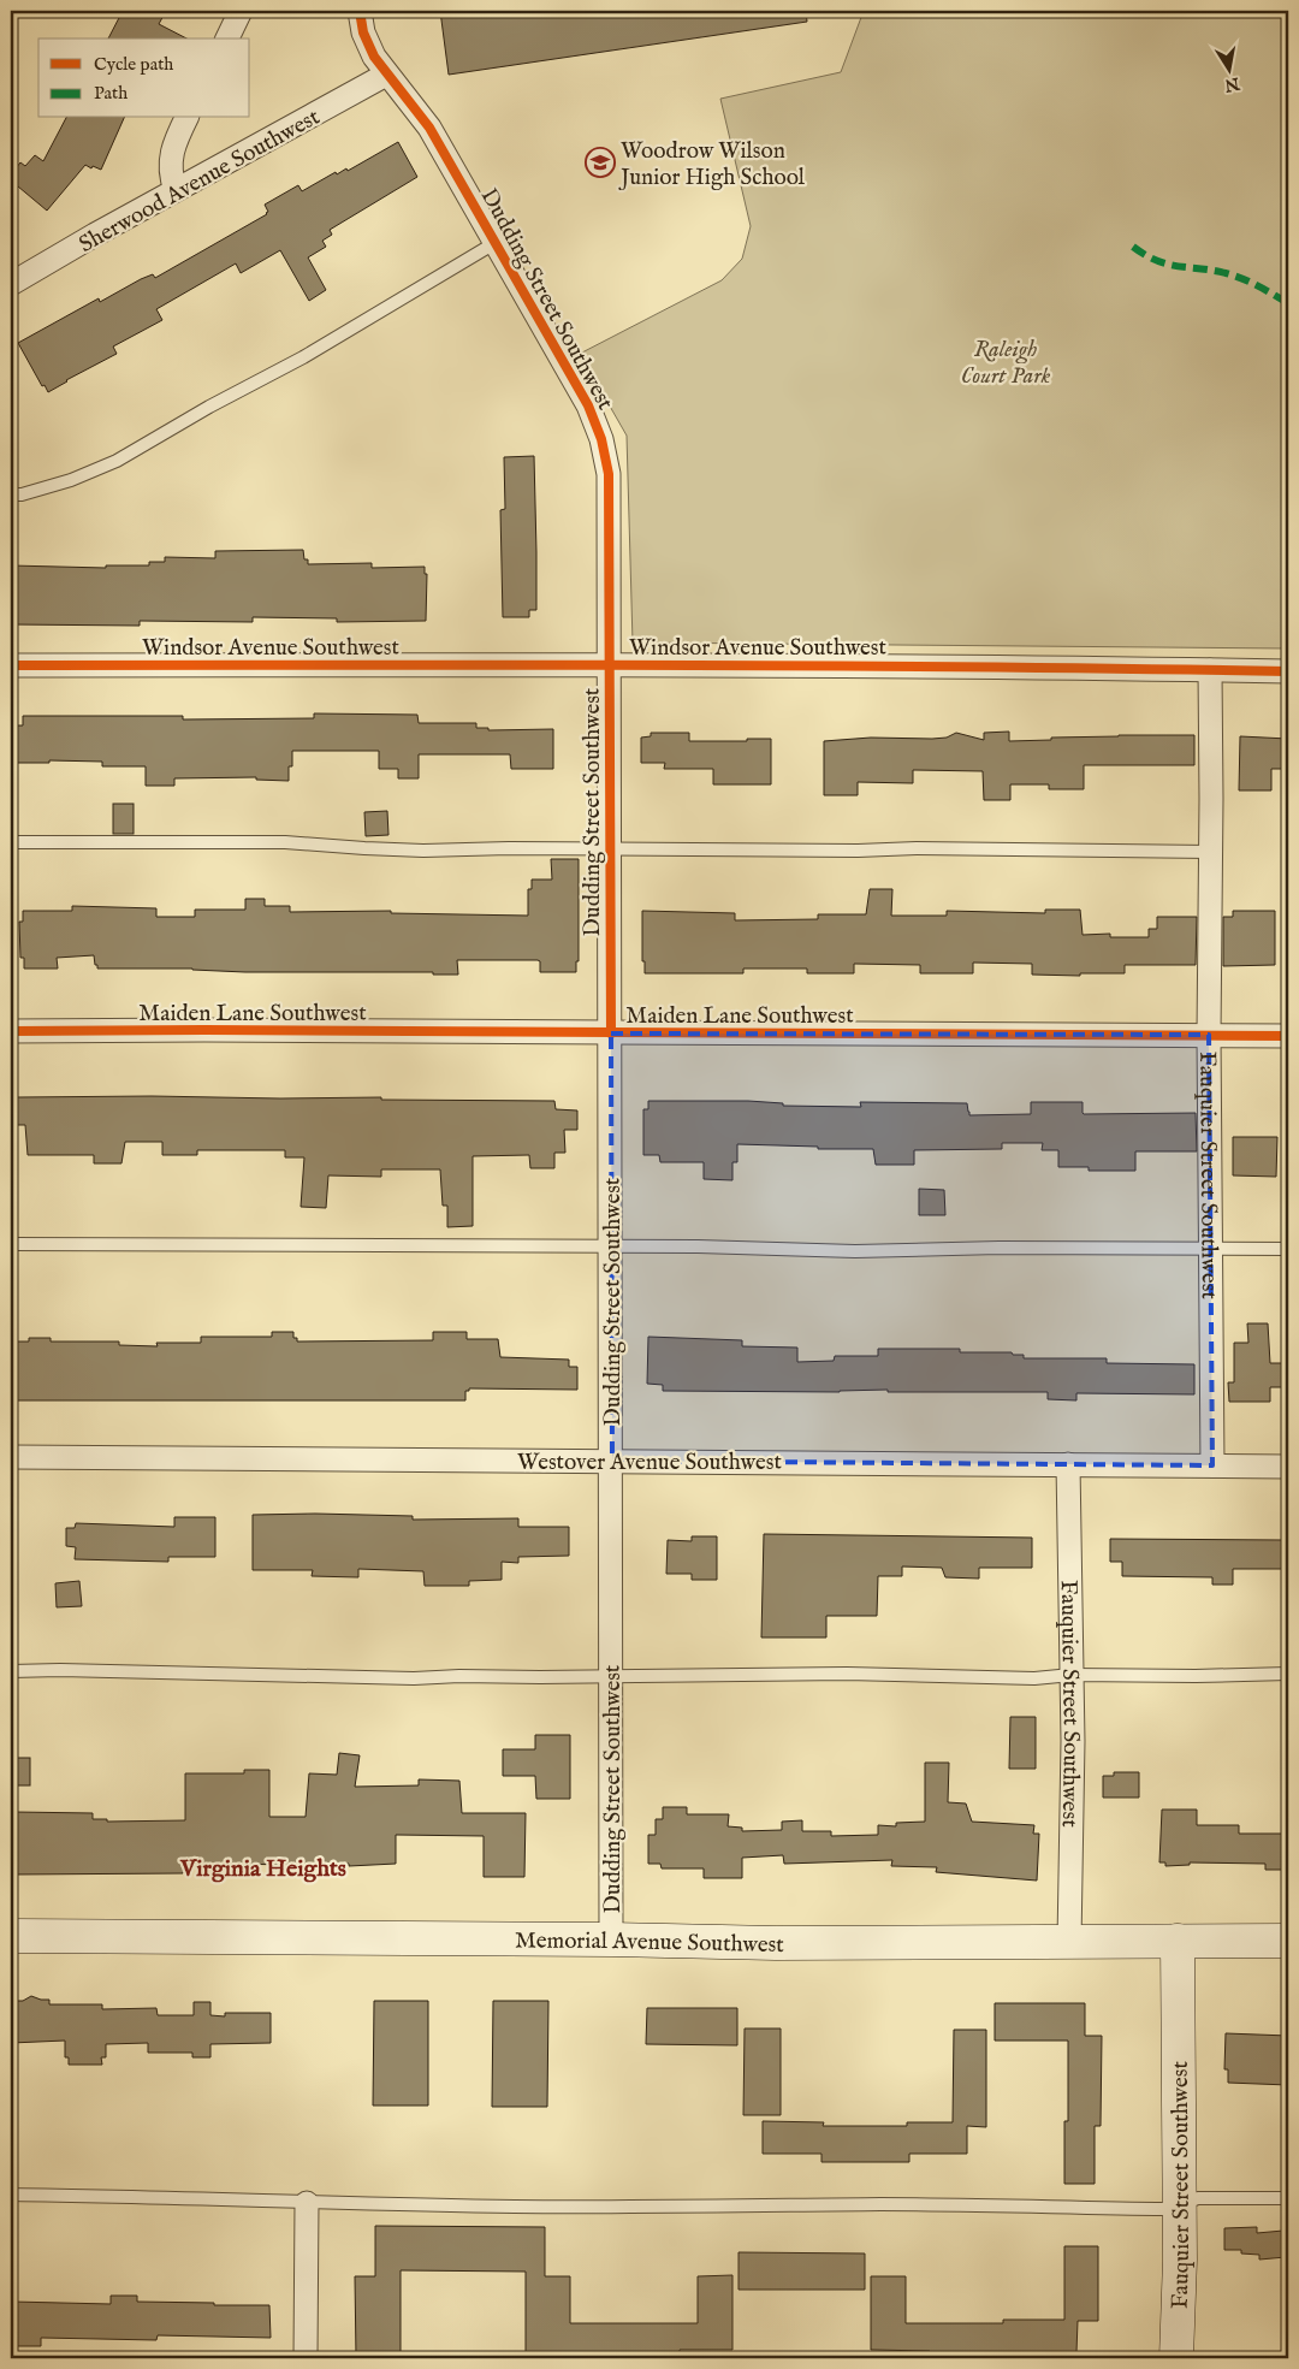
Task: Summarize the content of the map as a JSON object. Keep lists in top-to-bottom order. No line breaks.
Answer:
{"streets":{"street":["Sherwood Avenue Southwest","Dudding Street Southwest","Windsor Avenue Southwest","Maiden Lane Southwest","Fauquier Street Southwest","Westover Avenue Southwest","Memorial Avenue Southwest"]},"crossings":[["Sherwood Avenue Southwest","Dudding Street Southwest"],["Dudding Street Southwest","Windsor Avenue Southwest"],["Dudding Street Southwest","Maiden Lane Southwest"],["Dudding Street Southwest","Westover Avenue Southwest"],["Dudding Street Southwest","Memorial Avenue Southwest"],["Windsor Avenue Southwest","Fauquier Street Southwest"],["Maiden Lane Southwest","Fauquier Street Southwest"],["Fauquier Street Southwest","Westover Avenue Southwest"],["Fauquier Street Southwest","Memorial Avenue Southwest"]],"districts":["Virginia Heights"],"parks":["Raleigh Court Park"],"places":{"school or university":["Woodrow Wilson Junior High School"]},"legend":["Cycle path","Path"],"north":"bottom"}
